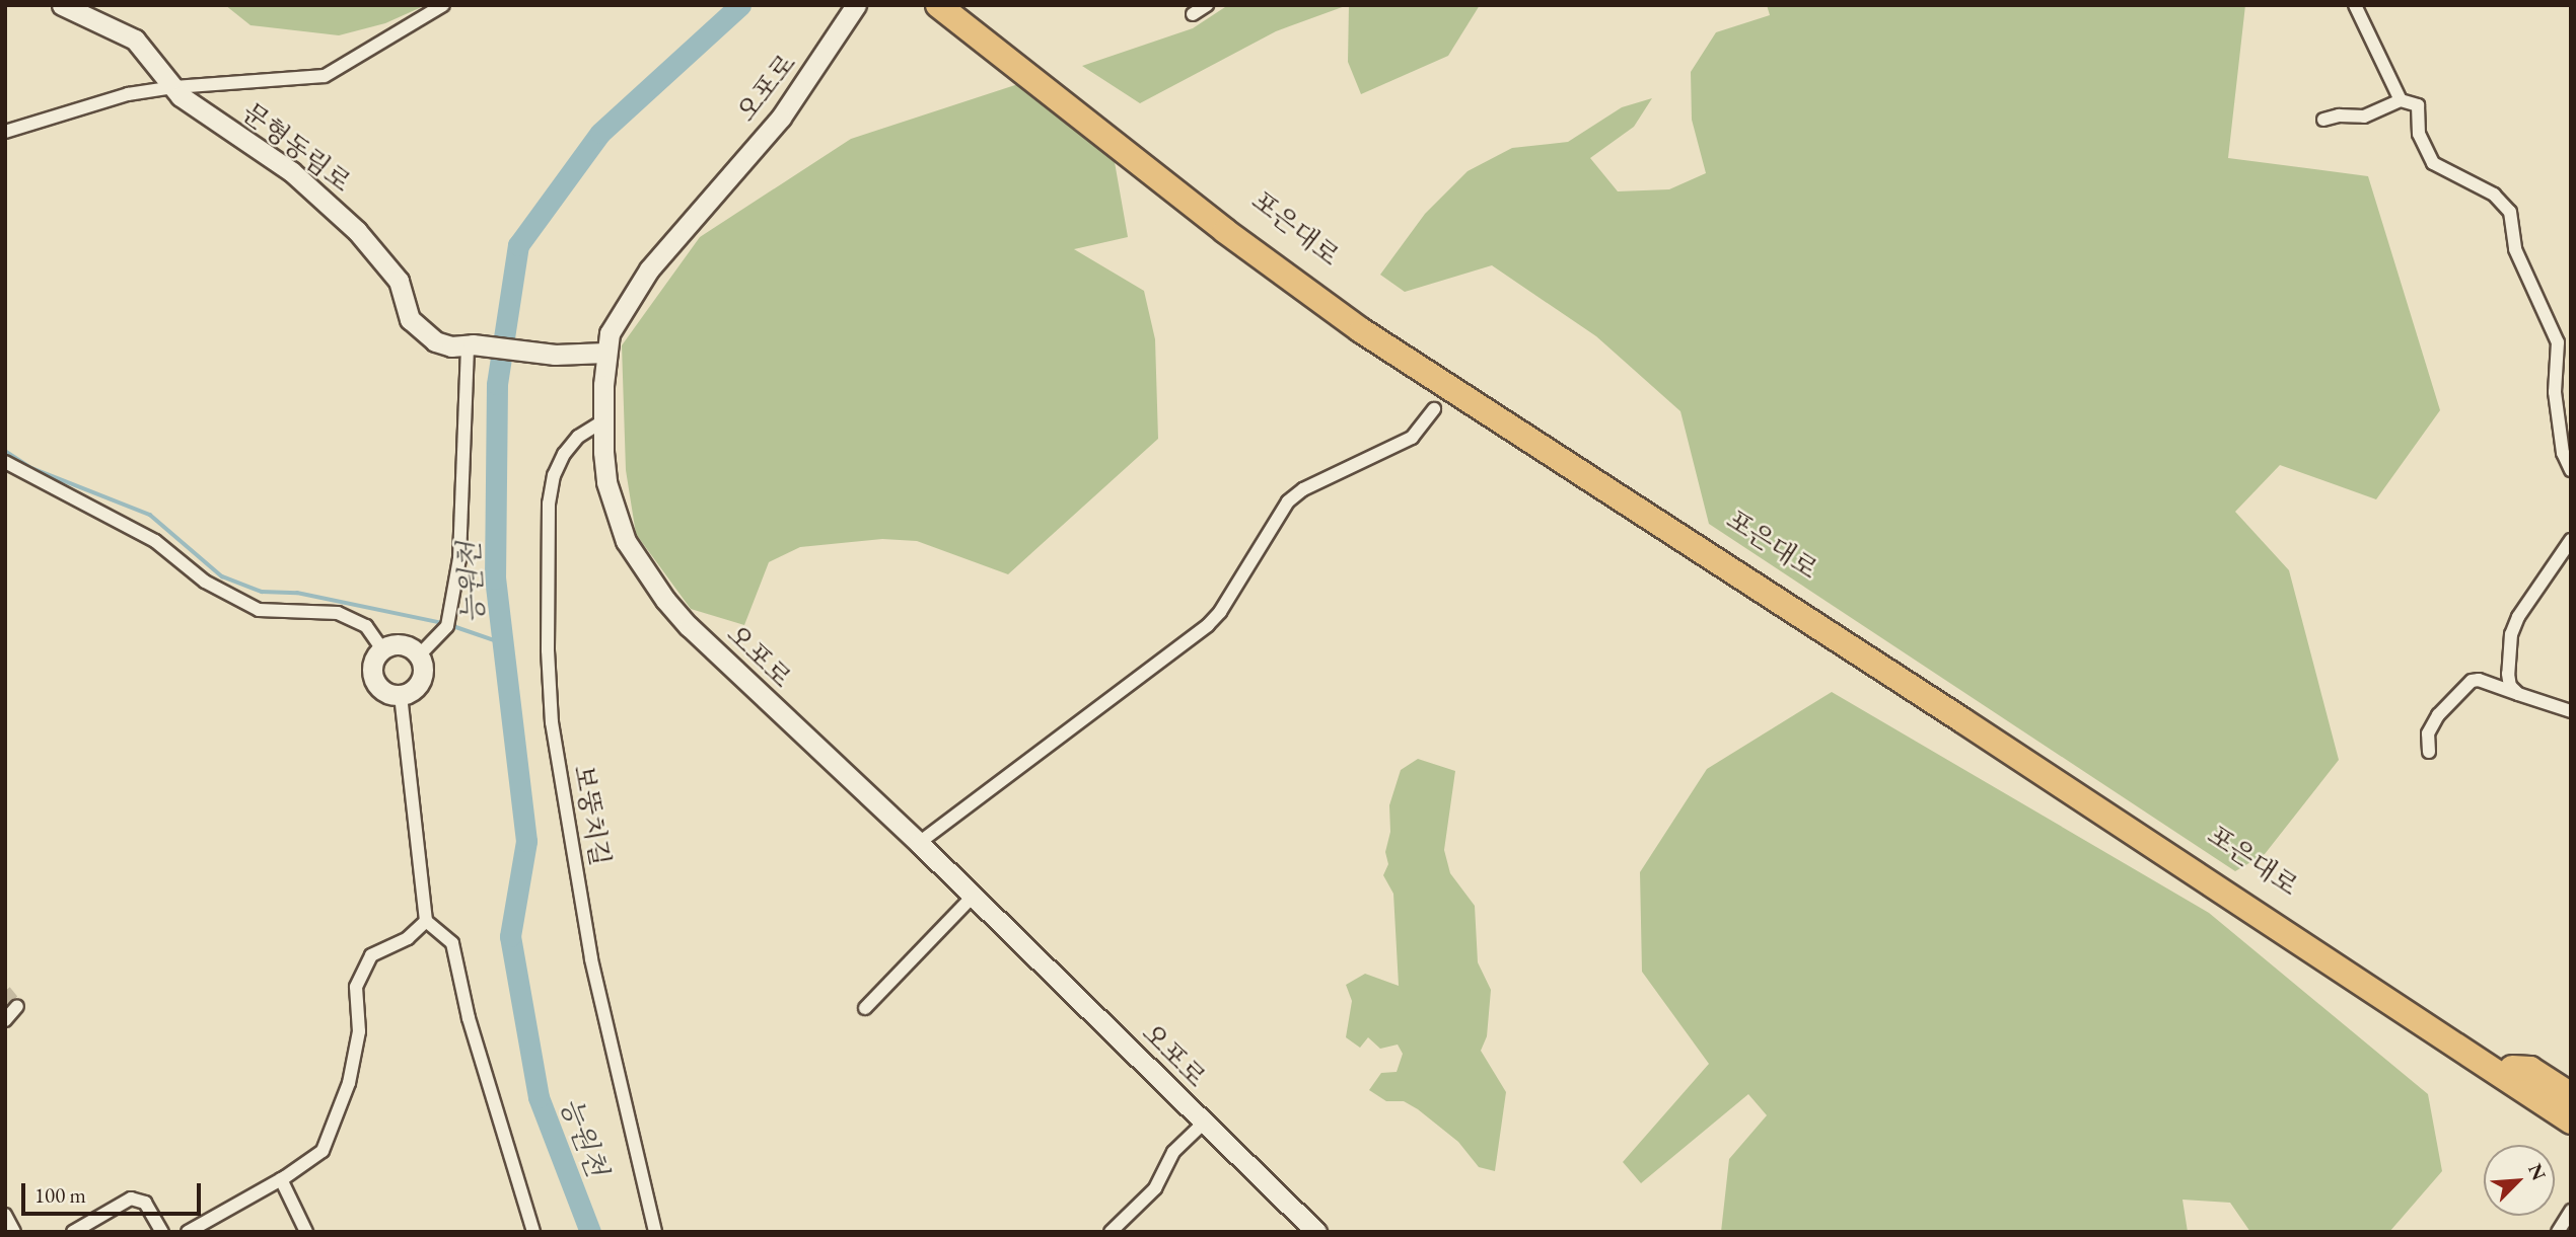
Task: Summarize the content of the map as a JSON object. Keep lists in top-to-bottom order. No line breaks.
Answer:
{"streets":{"highway":["포은대로"],"street":["오포로","문형동림로","보뚱치길"]},"crossings":[["오포로","문형동림로"],["오포로","보뚱치길"]],"water":["능원천"],"scale_bar":"100 m","north":"top right"}
